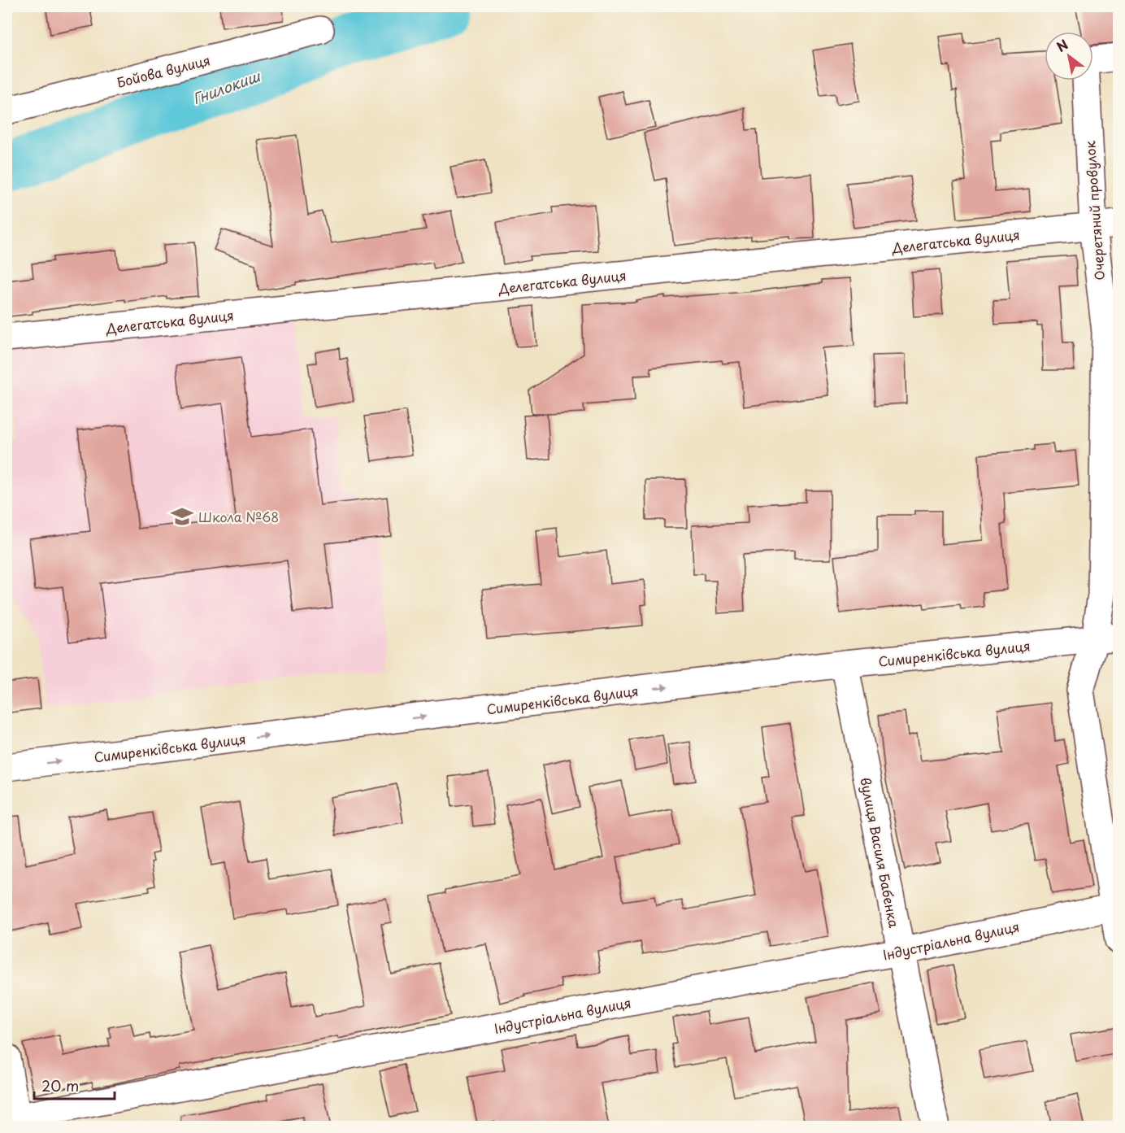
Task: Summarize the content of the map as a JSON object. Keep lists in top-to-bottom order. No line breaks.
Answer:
{"streets":{"street":["Бойова вулиця","Очеретяний провулок","Делегатська вулиця","Симиренківська вулиця","вулиця Василя Бабенка","Індустріальна вулиця"]},"crossings":[["Очеретяний провулок","Делегатська вулиця"],["Очеретяний провулок","Симиренківська вулиця"],["Очеретяний провулок","Індустріальна вулиця"],["Симиренківська вулиця","вулиця Василя Бабенка"],["вулиця Василя Бабенка","Індустріальна вулиця"]],"one_way":["Симиренківська вулиця"],"water":["Гнилокиш"],"places":{"school or university":["Школа №68"]},"scale_bar":"20 m","north":"top left"}
